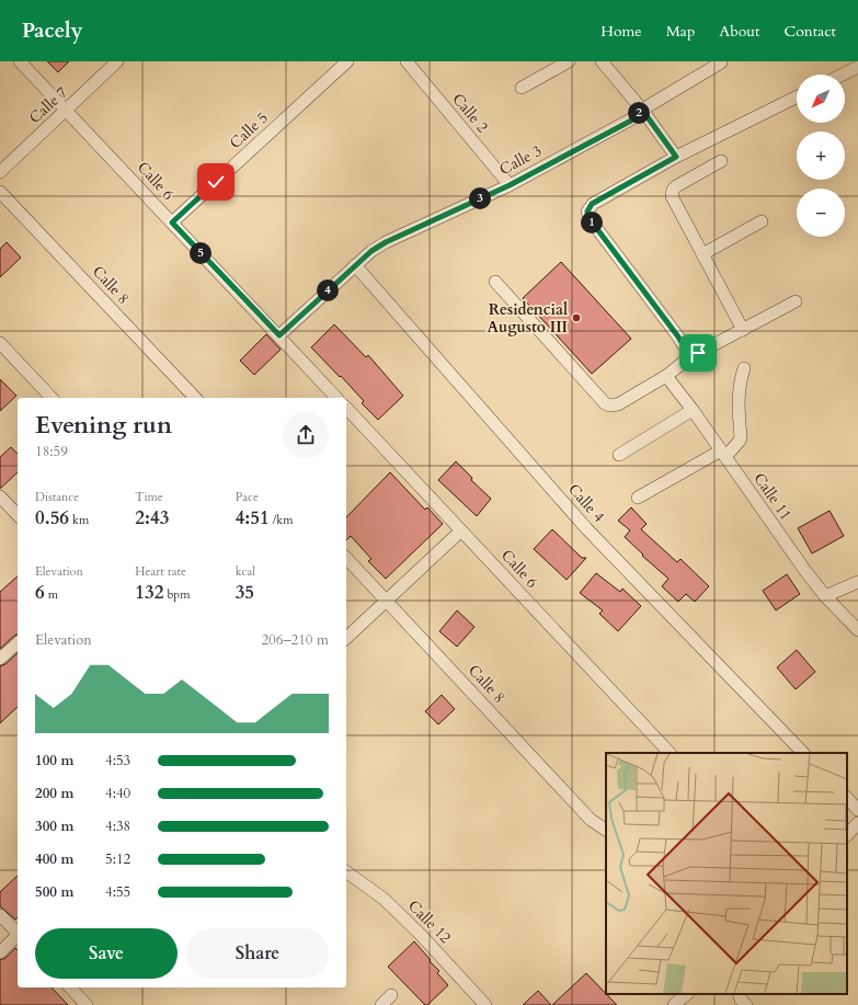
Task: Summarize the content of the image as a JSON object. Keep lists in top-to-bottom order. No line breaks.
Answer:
{"streets":{"street":["Calle 7","Calle 2","Calle 5","Calle 3","Calle 6","Calle 8","Calle 11","Calle 4","Calle 12"]},"crossings":[["Calle 7","Calle 6"],["Calle 2","Calle 3"],["Calle 5","Calle 6"],["Calle 3","Calle 6"],["Calle 3","Calle 4"]],"places":["Residencial Augusto III"],"north":"bottom left","page":{"header":"Pacely","nav":["Home","Map","About","Contact"],"map_buttons":["+","−"],"pins":["2","3","1","5","4"],"heading":["Evening run","18:59"],"stats":[["Distance","0.56 km"],["Time","2:43"],["Pace","4:51 /km"],["Elevation","6 m"],["Heart rate","132 bpm"],["kcal","35"]],"chart":["Elevation","206–210 m"],"list":[{"name":"100 m","note":"4:53"},{"name":"200 m","note":"4:40"},{"name":"300 m","note":"4:38"},{"name":"400 m","note":"5:12"},{"name":"500 m","note":"4:55"}],"buttons":["Save","Share"]}}
